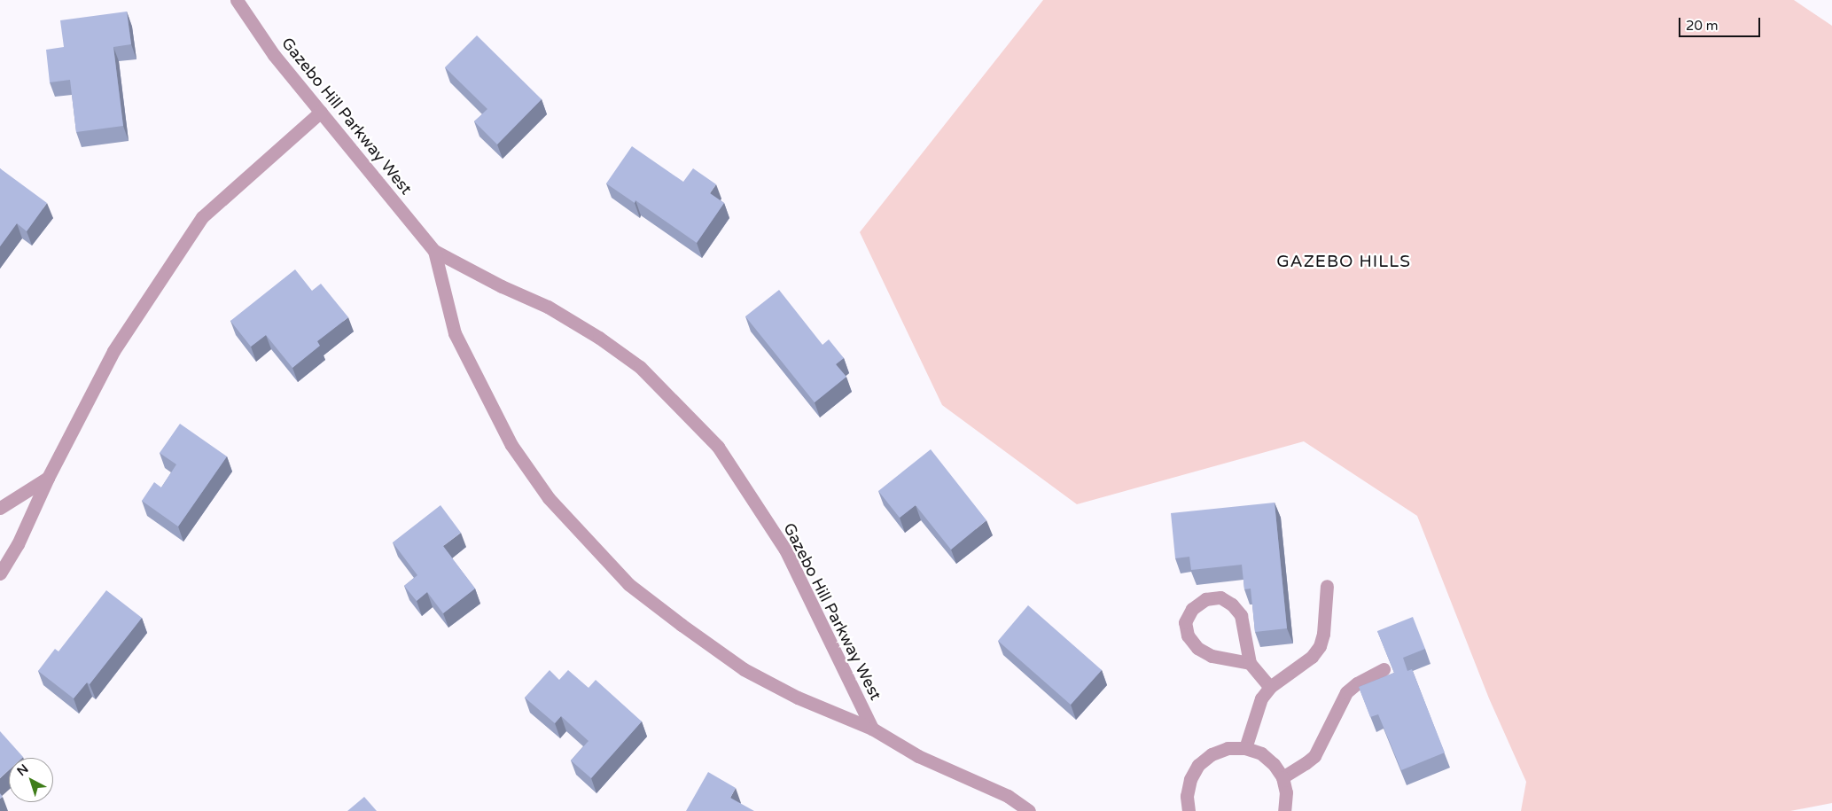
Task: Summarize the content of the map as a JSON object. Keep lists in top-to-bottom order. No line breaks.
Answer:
{"streets":{"street":["Gazebo Hill Parkway West"]},"districts":["GAZEBO HILLS"],"scale_bar":"20 m","north":"top left"}
